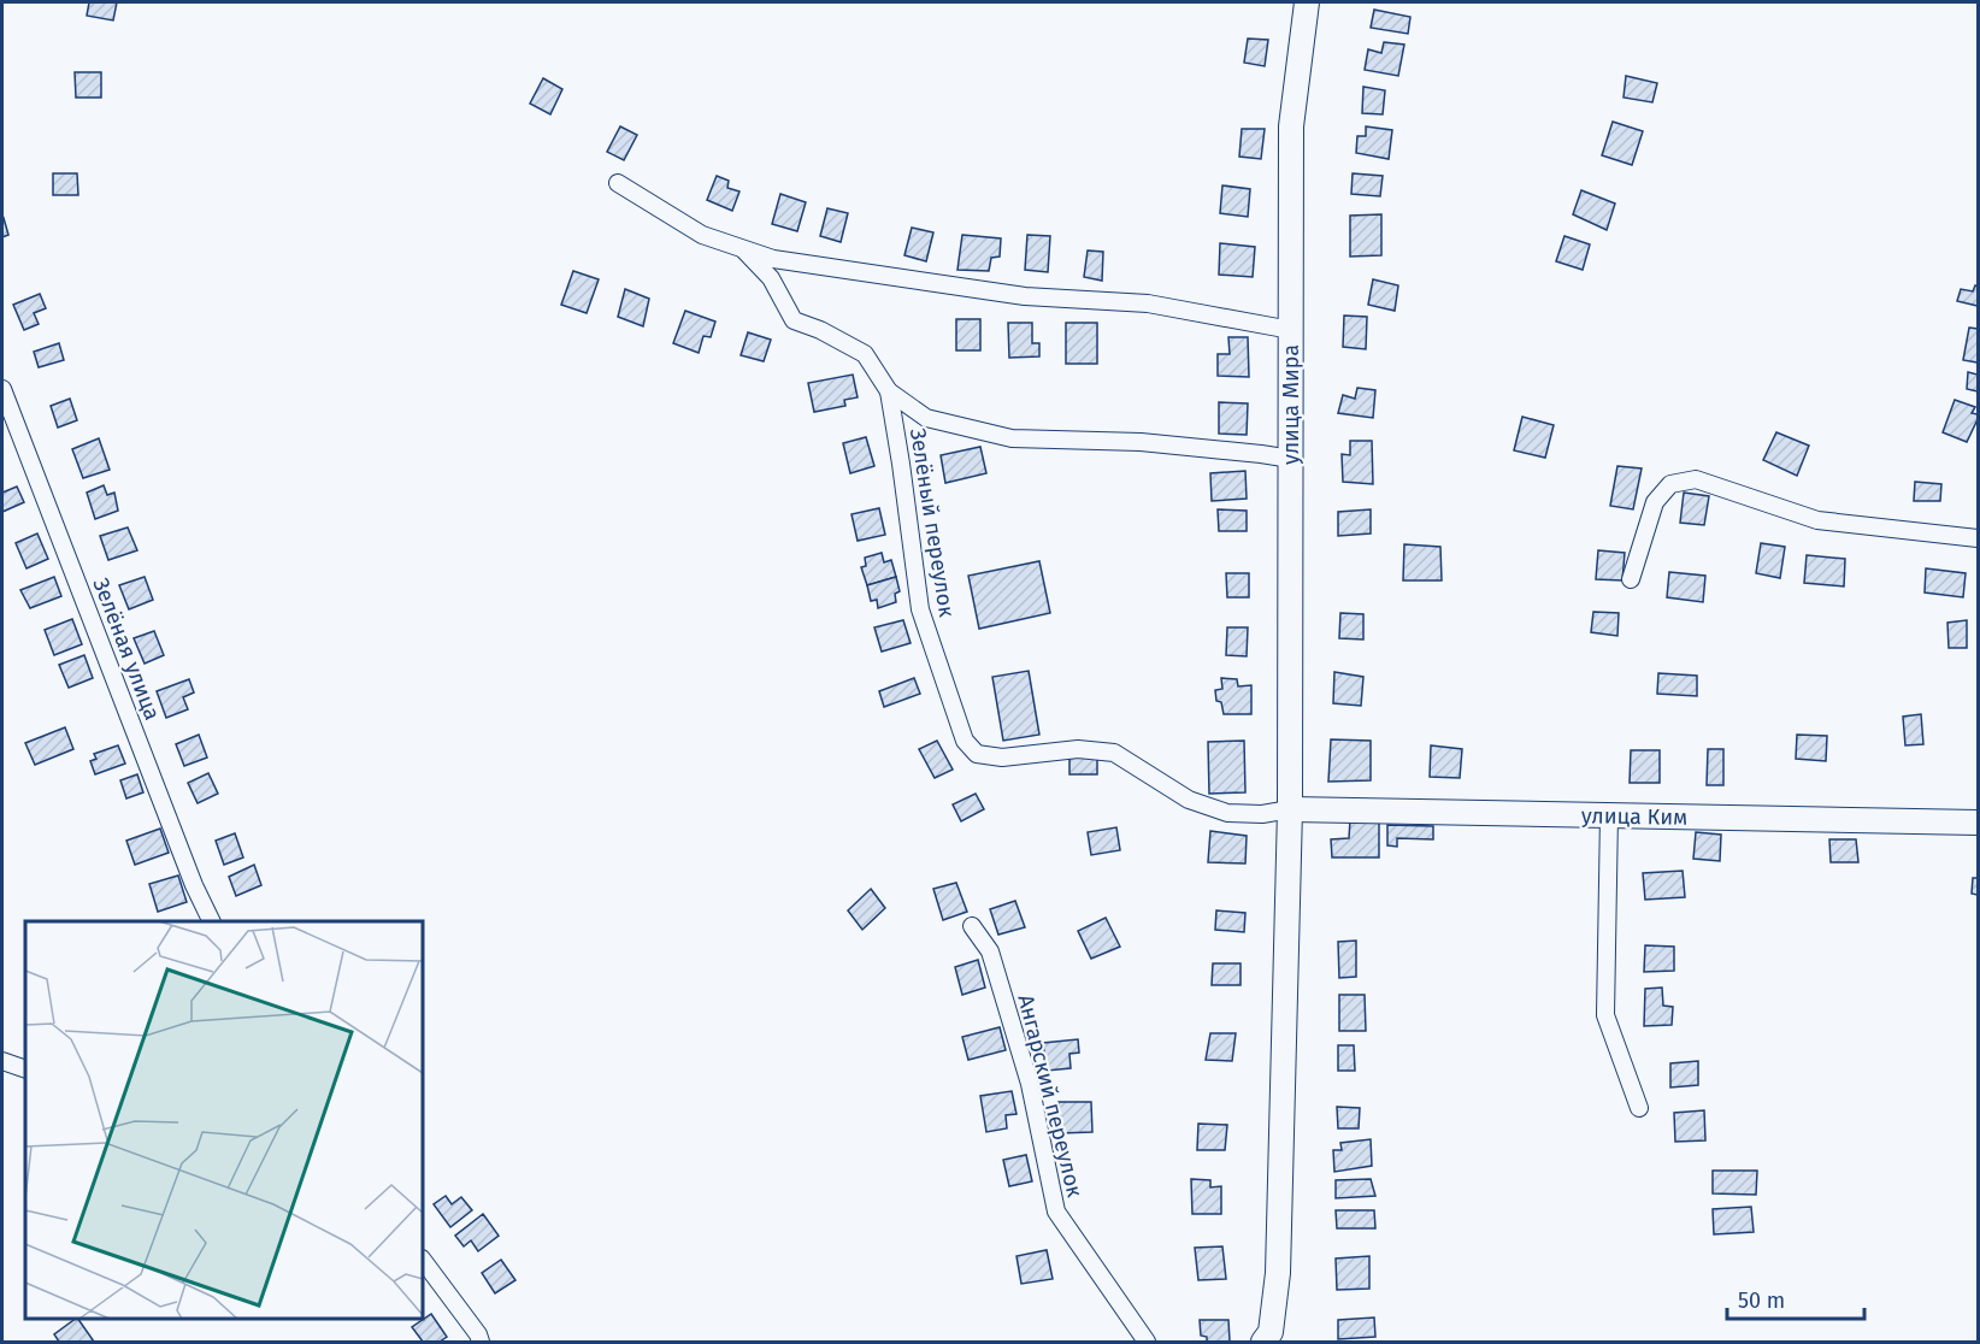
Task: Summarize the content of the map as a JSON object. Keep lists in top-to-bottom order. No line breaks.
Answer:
{"streets":{"street":["улица Мира","Зелёный переулок","Зелёная улица","улица Ким","Ангарский переулок"]},"crossings":[["улица Мира","Зелёный переулок"],["улица Мира","улица Ким"],["Зелёный переулок","улица Ким"]],"scale_bar":"50 m"}
